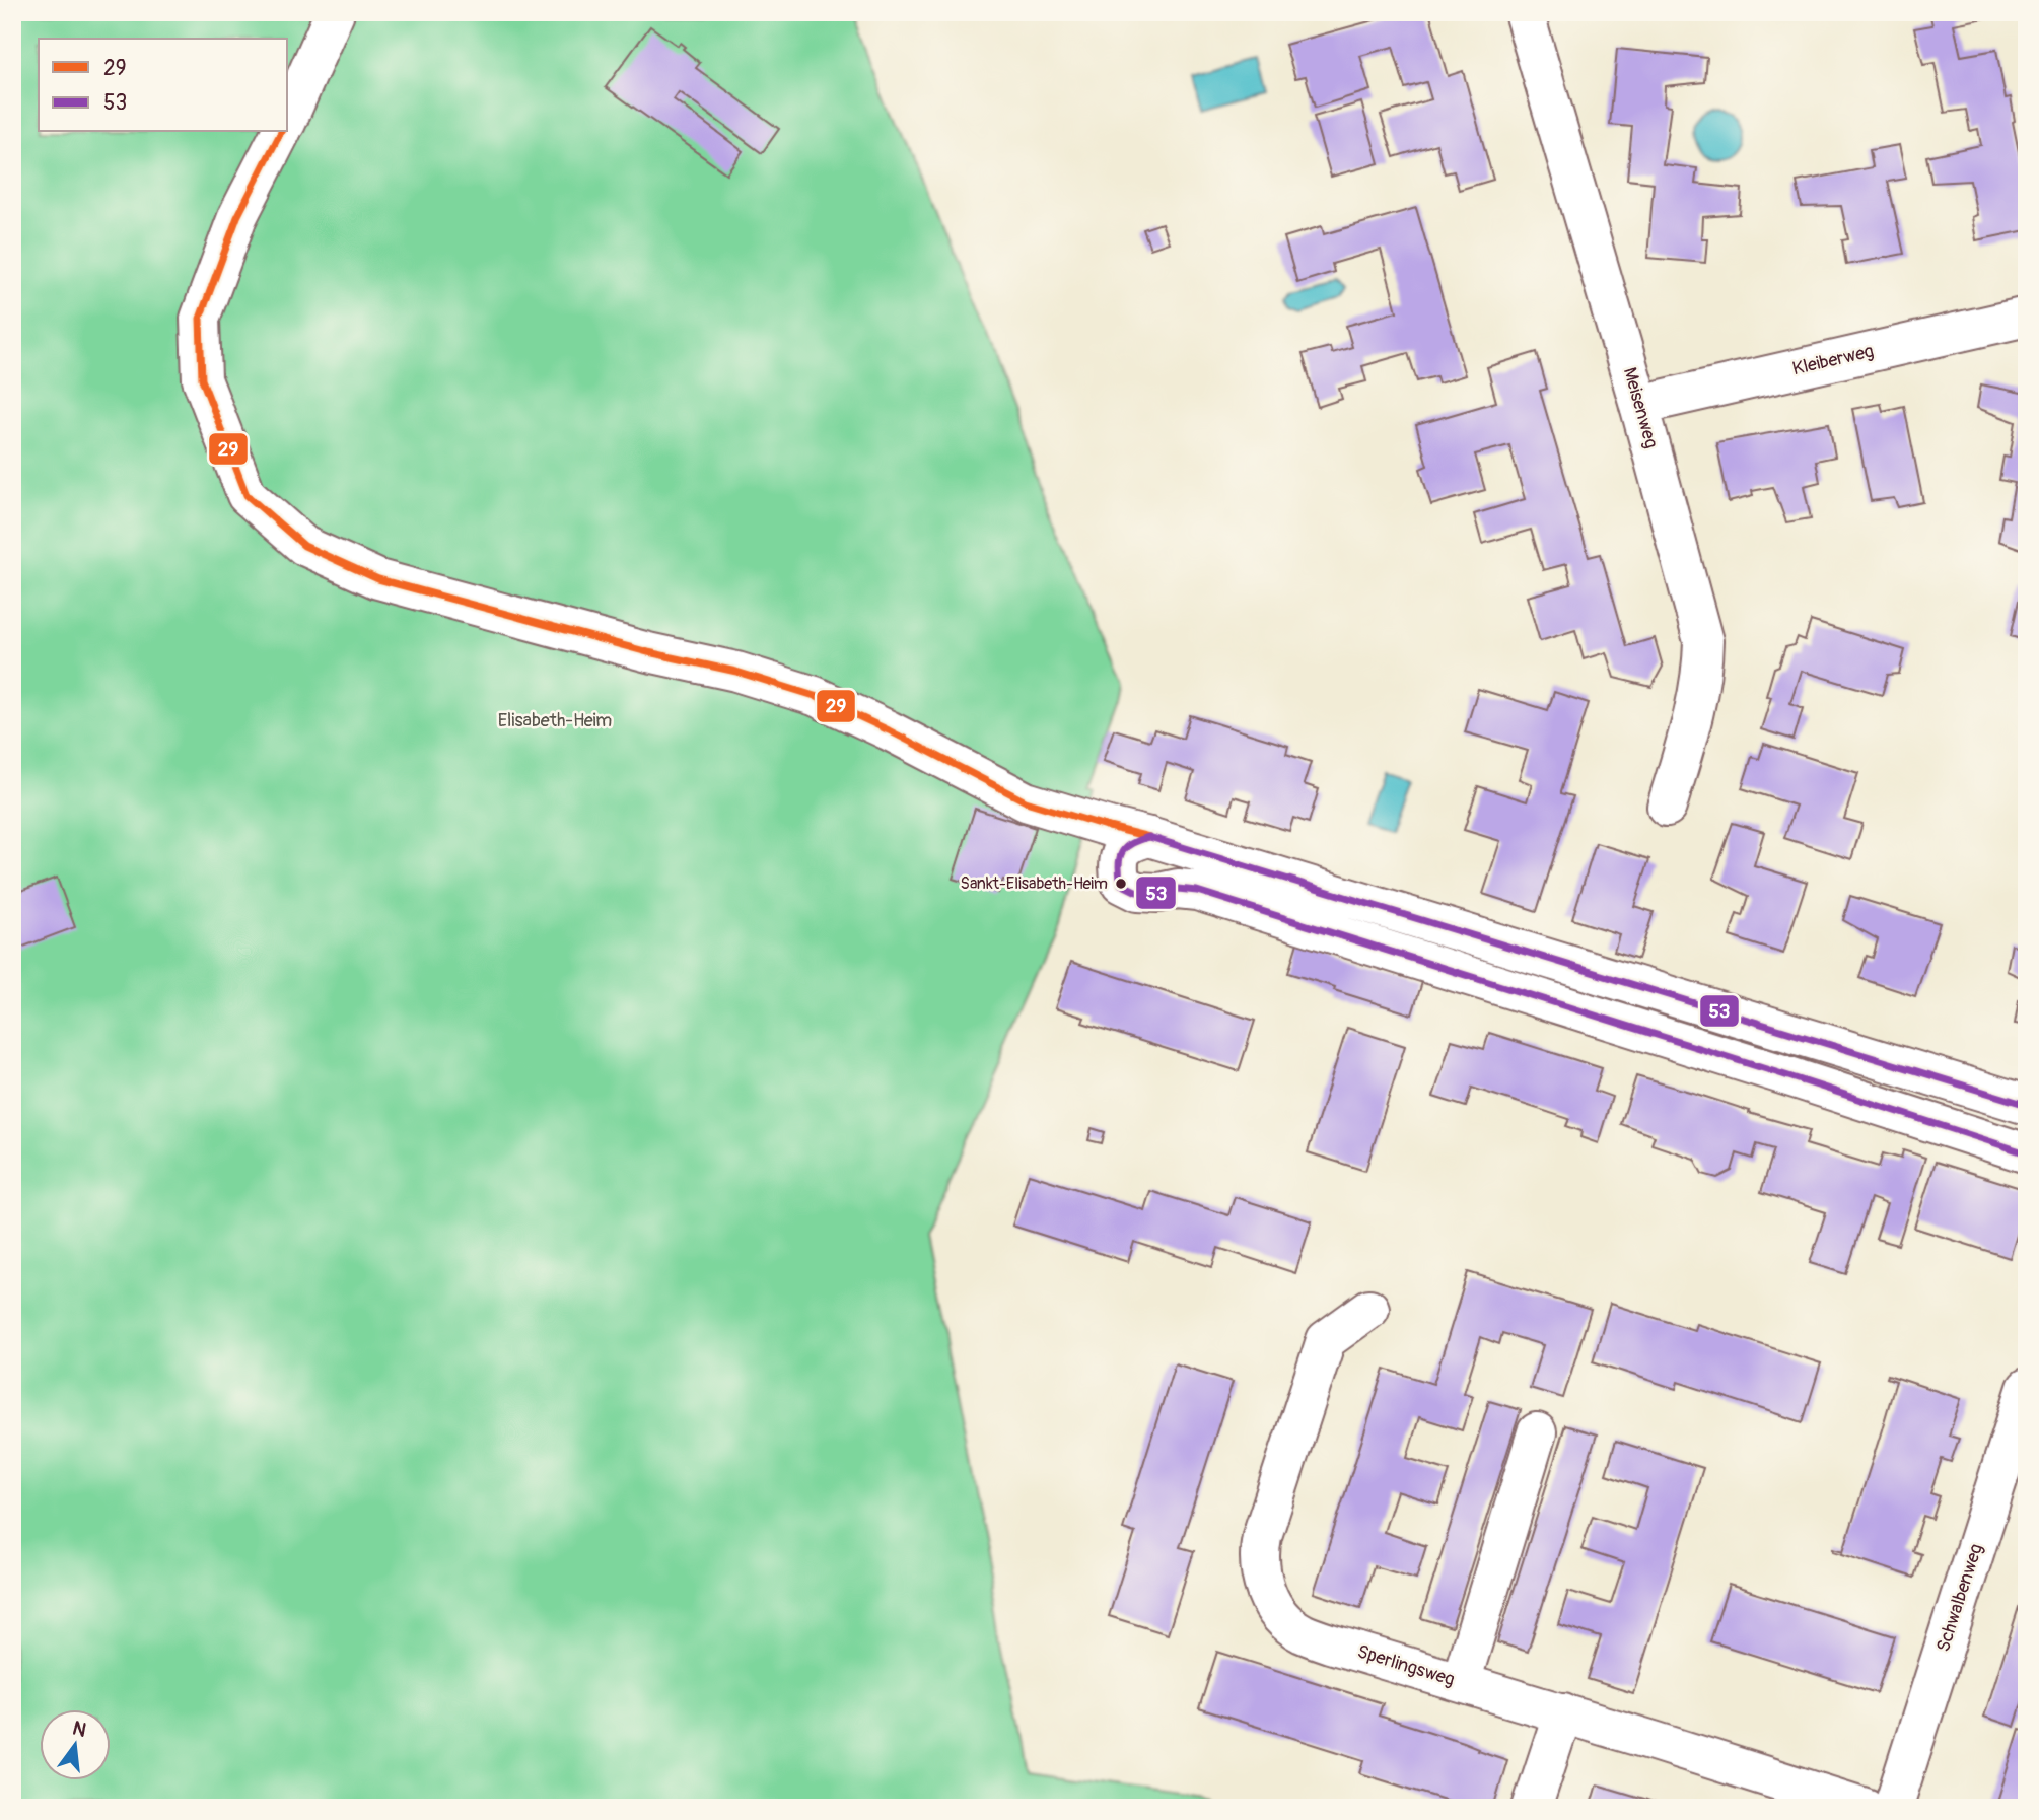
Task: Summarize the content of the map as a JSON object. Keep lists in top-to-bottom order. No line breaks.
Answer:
{"streets":{"street":["Kleiberweg","Meisenweg","Schwalbenweg","Sperlingsweg"]},"crossings":[["Kleiberweg","Meisenweg"]],"parks":["Elisabeth-Heim"],"places":["Sankt-Elisabeth-Heim"],"lines":["transit line 29","transit line 53"],"legend":["29","53"],"north":"top"}
